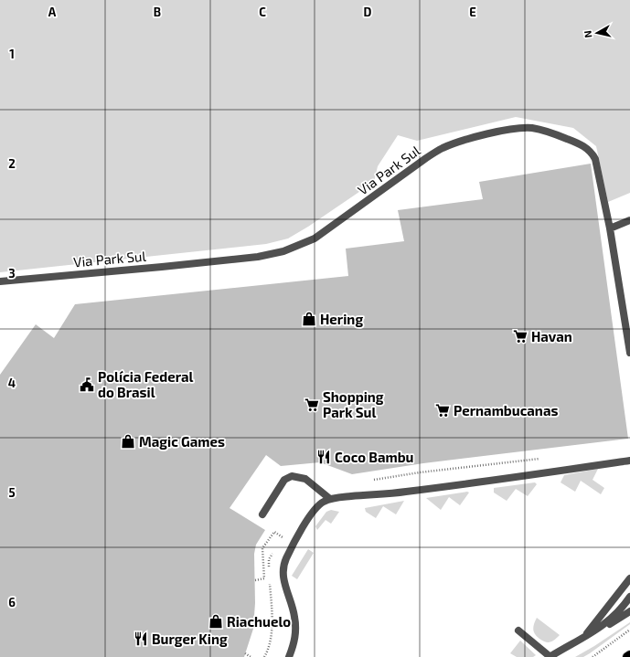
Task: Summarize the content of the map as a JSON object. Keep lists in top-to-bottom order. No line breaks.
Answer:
{"streets":{"lane":["Via Park Sul"]},"places":{"shop":["Hering","Magic Games","Riachuelo"],"supermarket":["Havan","Shopping Park Sul","Pernambucanas"],"public building":["Polícia Federal do Brasil"],"restaurant":["Coco Bambu","Burger King"]},"north":"left","grid":{"columns":["A","B","C","D","E"],"rows":["1","2","3","4","5","6"]}}
